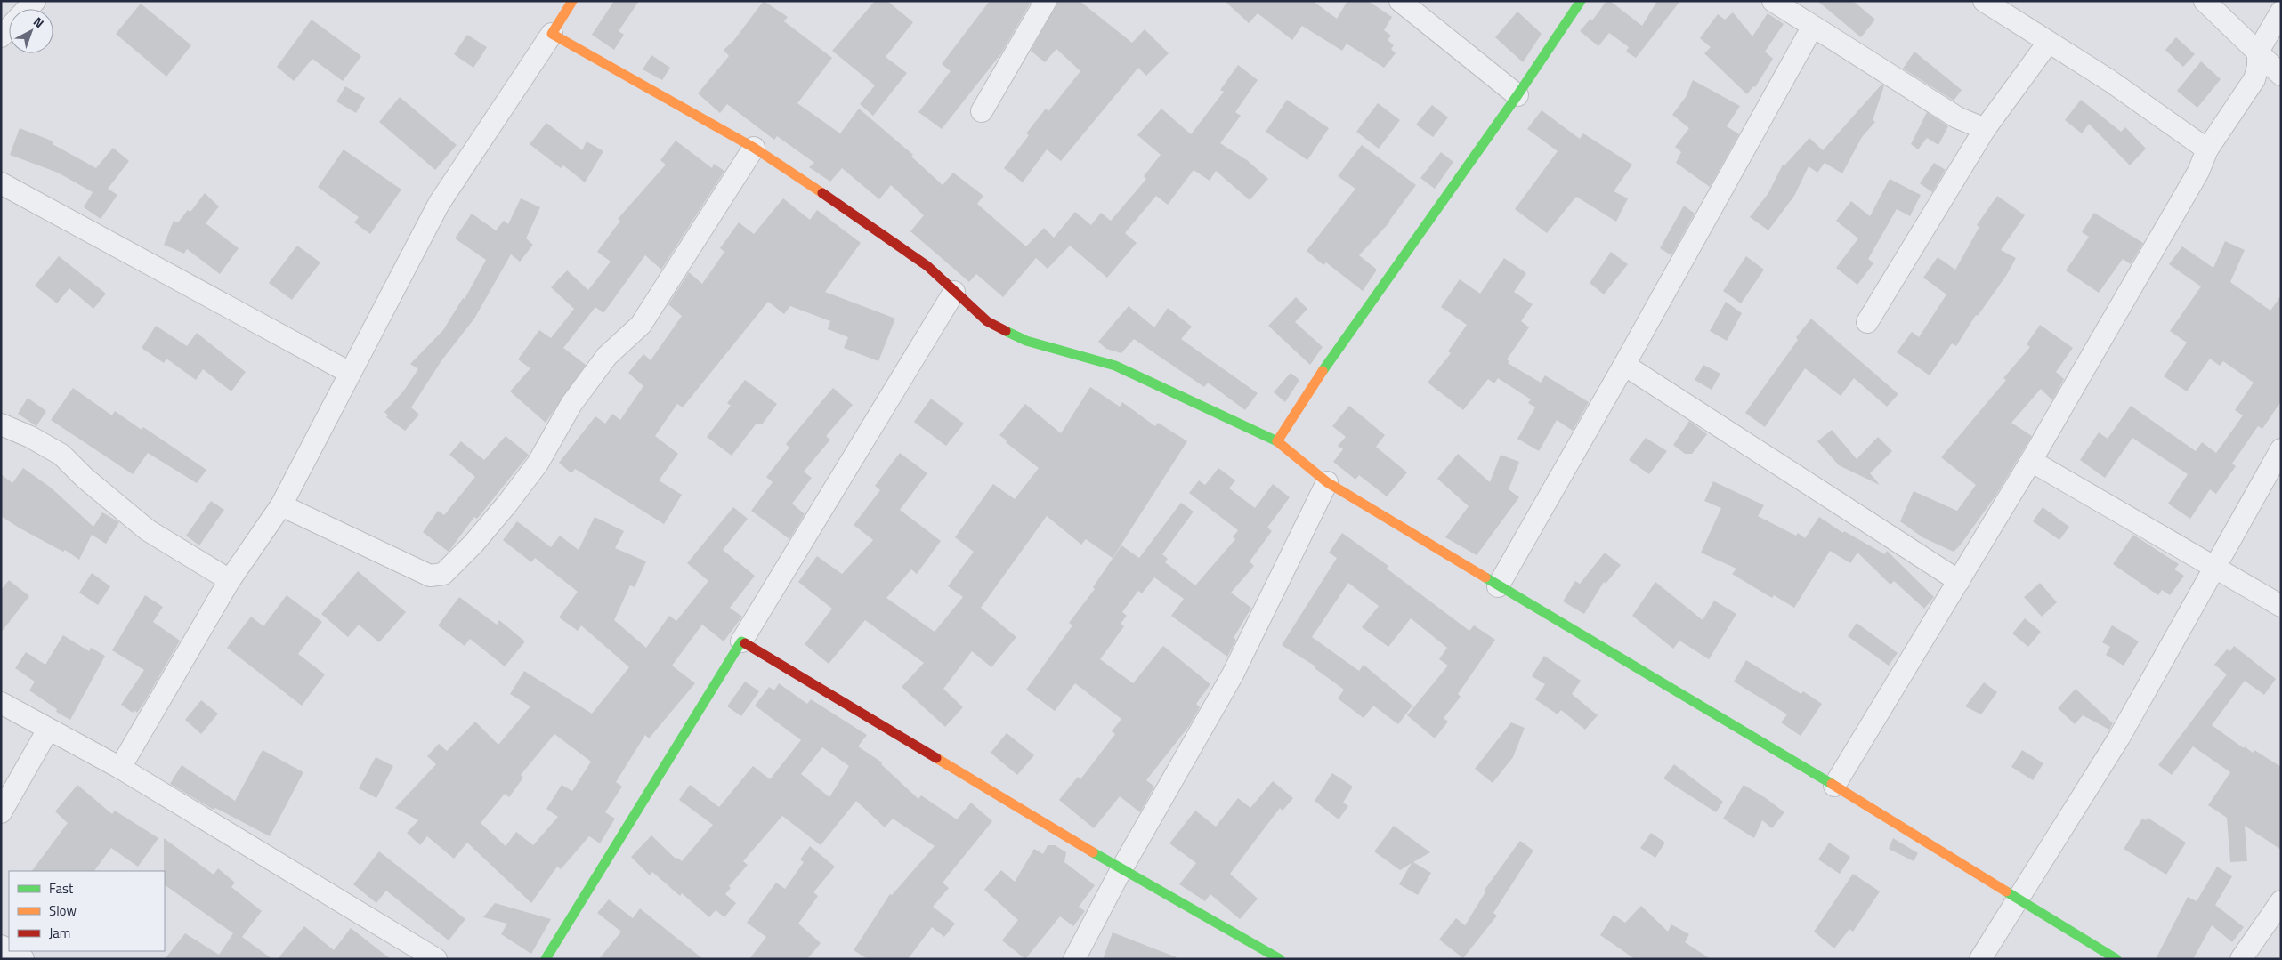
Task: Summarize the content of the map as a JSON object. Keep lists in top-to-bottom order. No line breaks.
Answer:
{"legend":["Fast","Slow","Jam"],"north":"top right"}
